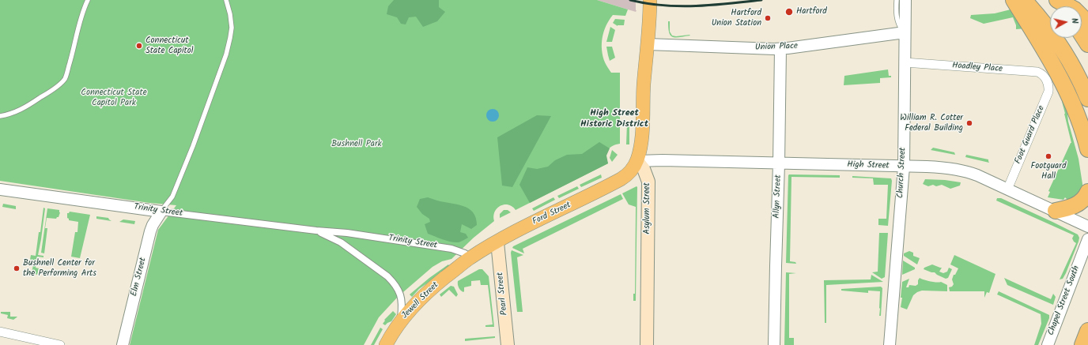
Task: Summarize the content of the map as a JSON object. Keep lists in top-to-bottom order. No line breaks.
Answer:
{"streets":{"main road":["Asylum Street","Ford Street","Pearl Street","Jewell Street"],"street":["Union Place","Hoadley Place","Foot Guard Place","High Street","Church Street","Allyn Street","Trinity Street","Elm Street","Chapel Street South"]},"crossings":[["Union Place","Church Street"],["Union Place","Allyn Street"],["Hoadley Place","Foot Guard Place"],["Hoadley Place","Church Street"],["Foot Guard Place","High Street"],["High Street","Church Street"],["High Street","Allyn Street"],["High Street","Asylum Street"],["High Street","Ford Street"],["Asylum Street","Ford Street"],["Trinity Street","Ford Street"],["Trinity Street","Elm Street"],["Trinity Street","Jewell Street"],["Ford Street","Pearl Street"],["Ford Street","Jewell Street"]],"districts":["High Street Historic District"],"parks":["Connecticut State Capitol Park","Bushnell Park"],"places":["Hartford","Hartford Union Station","Connecticut State Capitol","William R. Cotter Federal Building","Footguard Hall","Bushnell Center for the Performing Arts"],"north":"right"}
